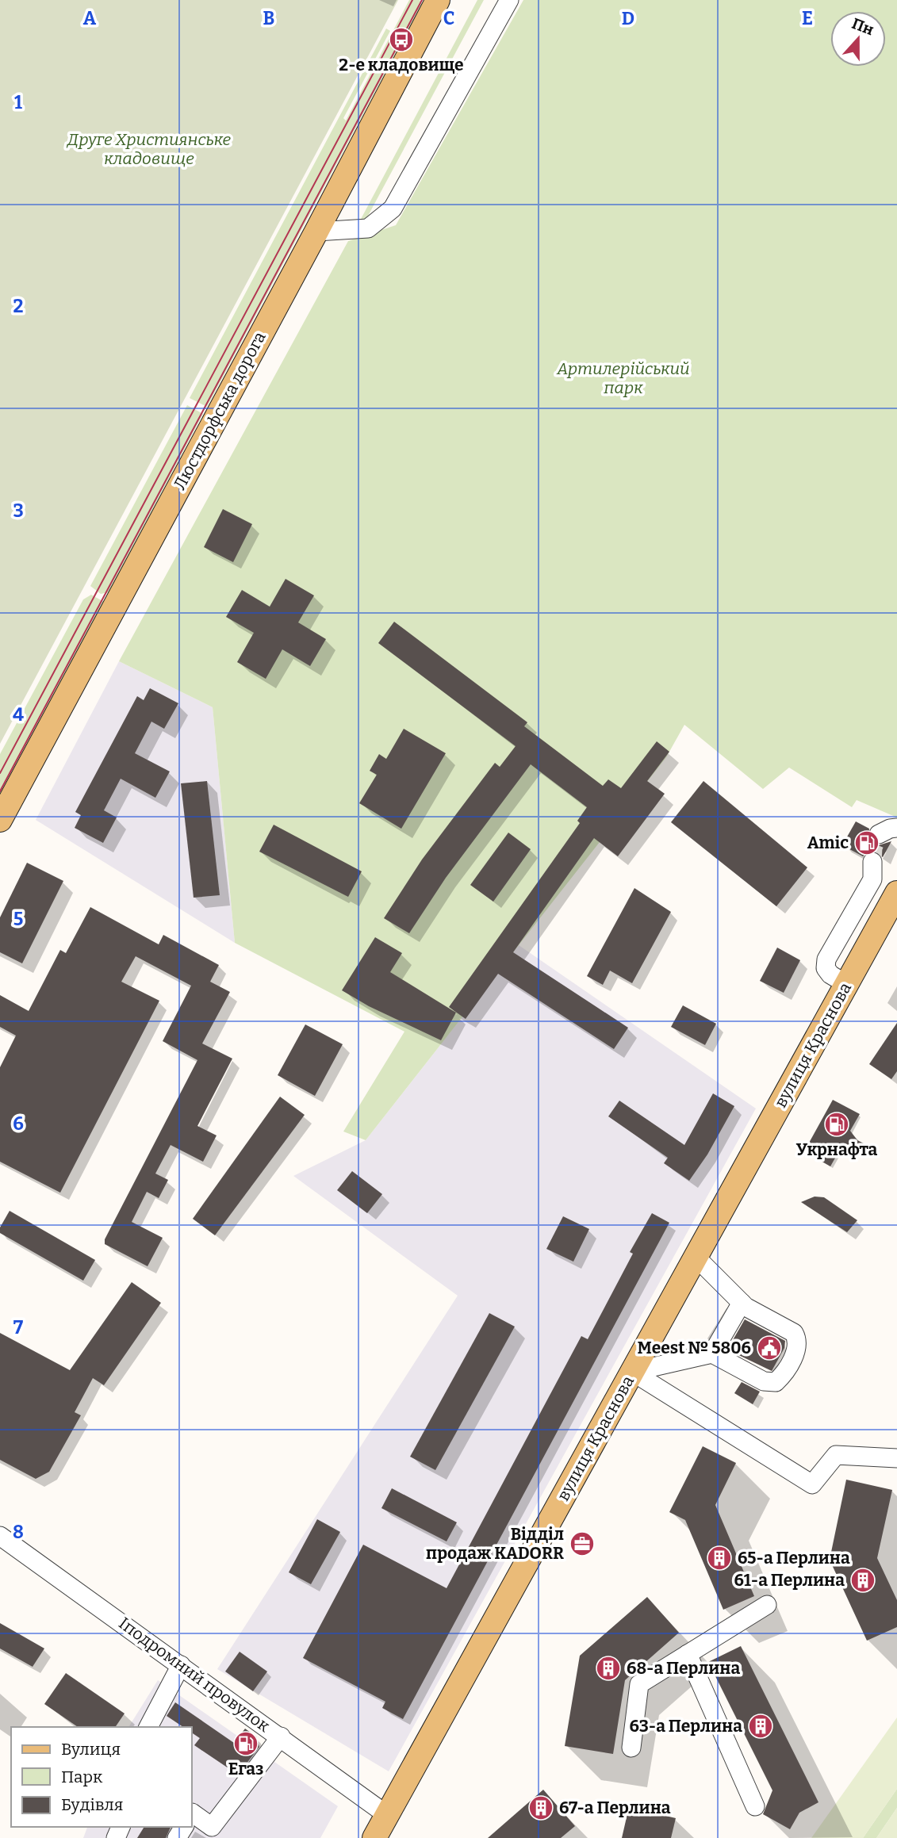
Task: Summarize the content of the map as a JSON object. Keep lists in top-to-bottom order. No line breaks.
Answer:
{"streets":{"main road":["Люстдорфська дорога","вулиця Краснова"],"street":["Іподромний провулок"]},"crossings":[["вулиця Краснова","Іподромний провулок"]],"parks":["Друге Християнське кладовище","Артилерійський парк"],"places":{"bus stop":["2-е кладовище"],"fuel station":["Amic","Укрнафта","Егаз"],"public building":["Meest № 5806"],"office":["Відділ продаж KADORR"],"building":["65-а Перлина","61-а Перлина","68-а Перлина","63-а Перлина","67-а Перлина"]},"legend":["Вулиця","Парк","Будівля"],"north":"top","grid":{"columns":["A","B","C","D","E"],"rows":["1","2","3","4","5","6","7","8"]}}
